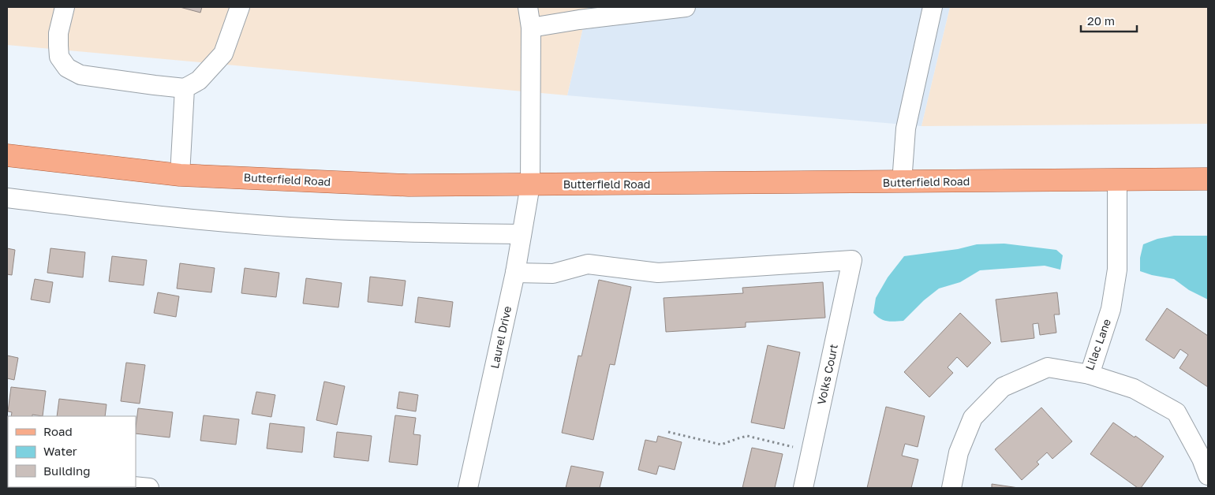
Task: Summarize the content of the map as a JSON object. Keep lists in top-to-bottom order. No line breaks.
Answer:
{"streets":{"main road":["Butterfield Road"],"street":["Laurel Drive","Lilac Lane","Volks Court"]},"crossings":[["Butterfield Road","Laurel Drive"],["Butterfield Road","Lilac Lane"],["Laurel Drive","Volks Court"]],"legend":["Road","Water","Building"],"scale_bar":"20 m"}
